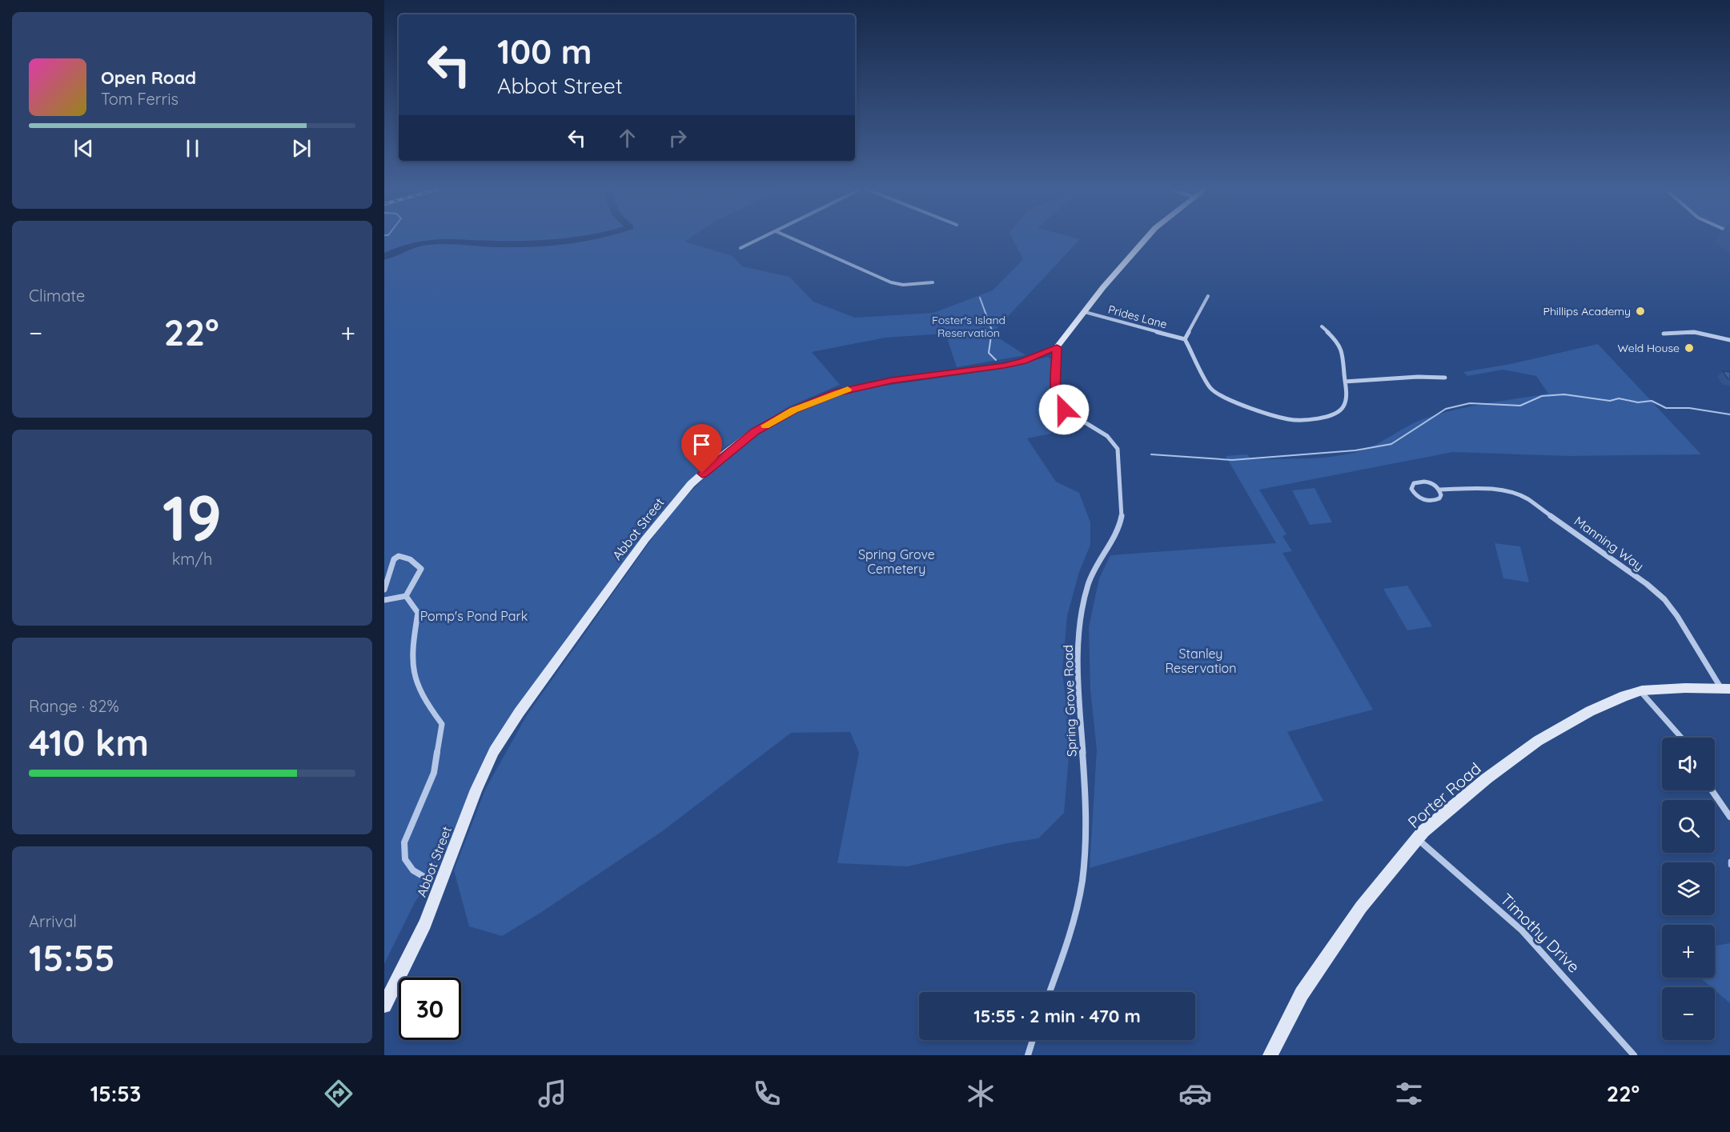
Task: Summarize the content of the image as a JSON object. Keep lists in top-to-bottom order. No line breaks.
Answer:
{"streets":{"street":["Prides Lane","Abbot Street","Manning Way","Spring Grove Road","Porter Road","Timothy Drive"]},"crossings":[["Prides Lane","Abbot Street"],["Abbot Street","Spring Grove Road"],["Manning Way","Porter Road"],["Porter Road","Timothy Drive"]],"parks":["Foster's Island Reservation","Spring Grove Cemetery","Pomp's Pond Park","Stanley Reservation"],"places":["Phillips Academy","Weld House"],"page":{"turn":["100 m","Abbot Street"],"song":["Open Road","Tom Ferris"],"tile":["Climate",["19","km/h"],["Range · 82%","410 km"],["Arrival","15:55"]],"heat":["−","22°","+"],"map_buttons":["+","−"],"limit":"30","trip":"15:55 · 2 min · 470 m","tabs":["15:53","22°"]}}
